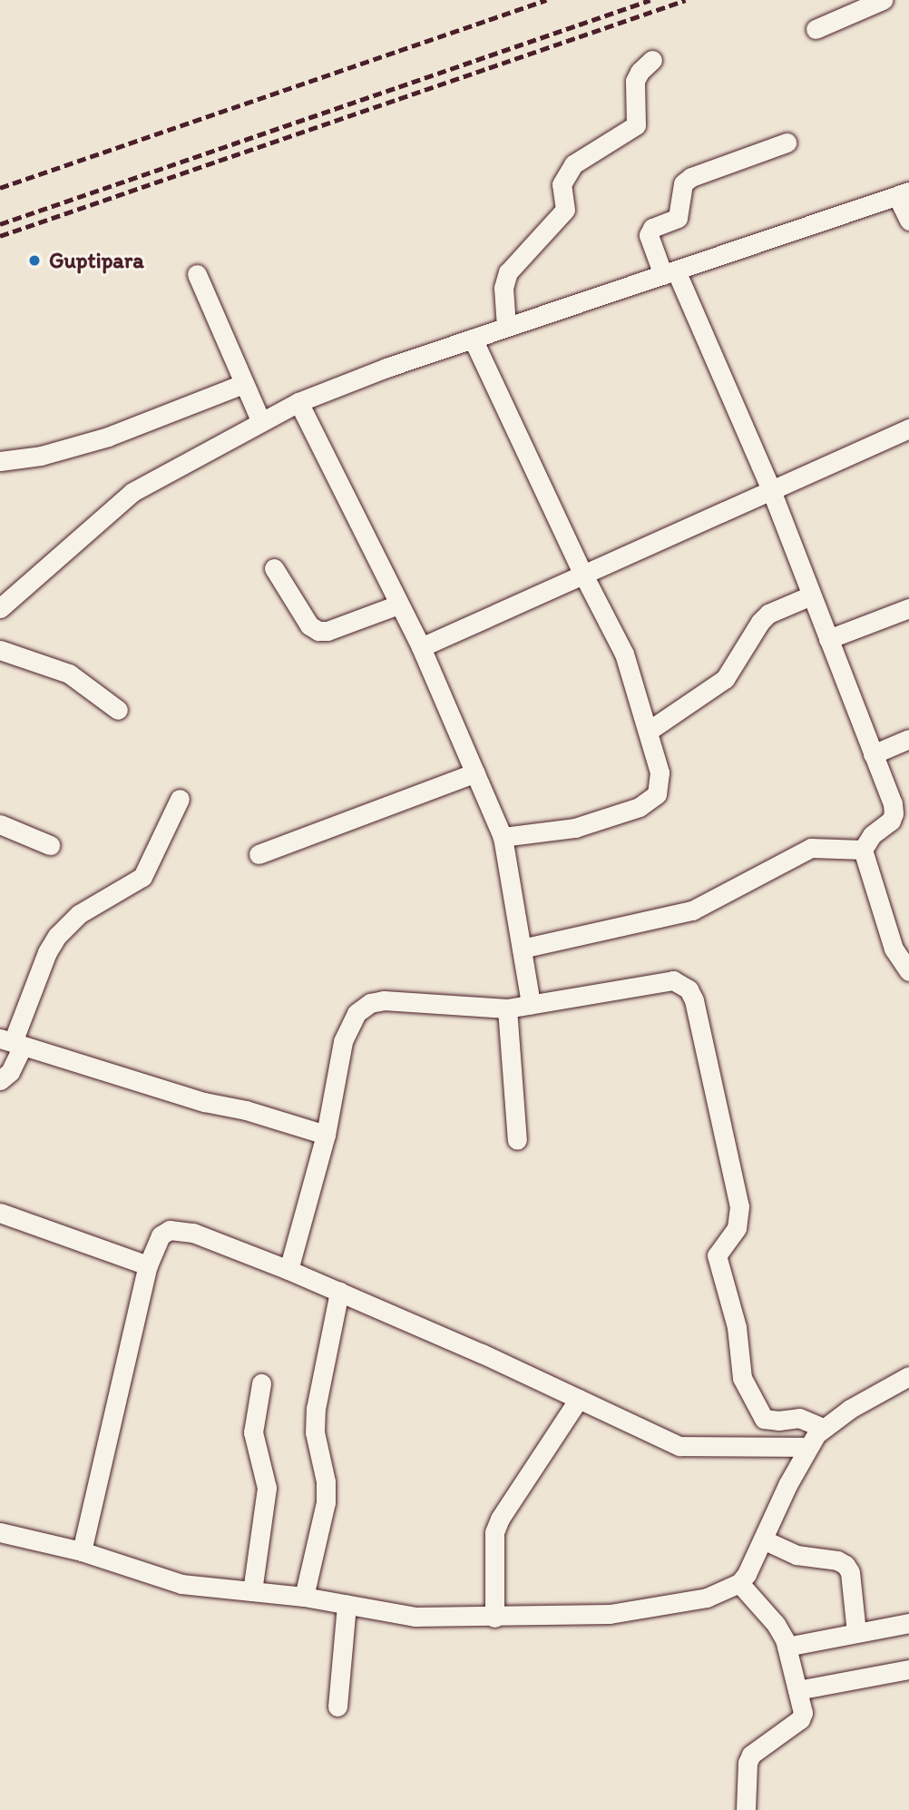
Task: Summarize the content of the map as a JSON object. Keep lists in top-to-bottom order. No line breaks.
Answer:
{"places":["Guptipara"]}
